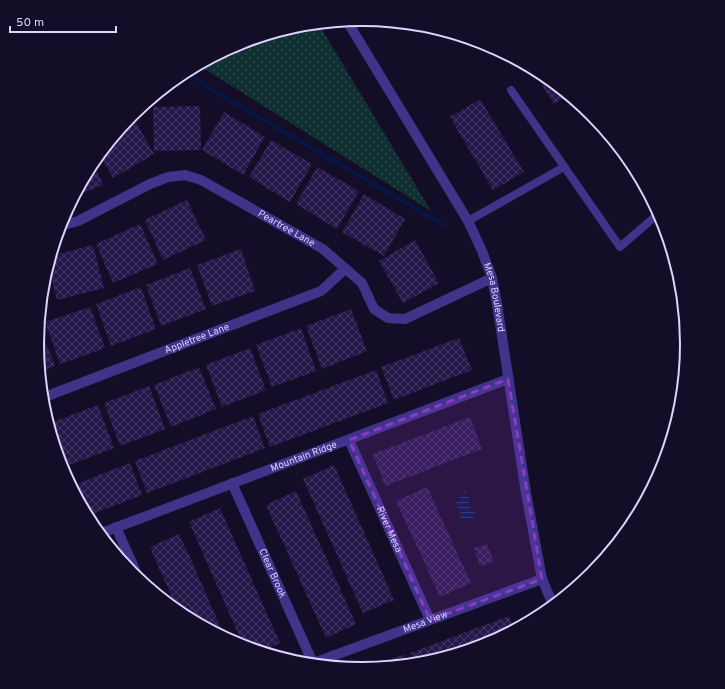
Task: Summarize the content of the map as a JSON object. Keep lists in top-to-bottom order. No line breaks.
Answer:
{"streets":{"street":["Peartree Lane","Mesa Boulevard","Appletree Lane","Mountain Ridge","River Mesa","Clear Brook","Mesa View"]},"crossings":[["Peartree Lane","Mesa Boulevard"],["Peartree Lane","Appletree Lane"],["Mesa Boulevard","Mountain Ridge"],["Mesa Boulevard","Mesa View"],["Mountain Ridge","River Mesa"],["Mountain Ridge","Clear Brook"],["River Mesa","Mesa View"]],"scale_bar":"50 m"}
